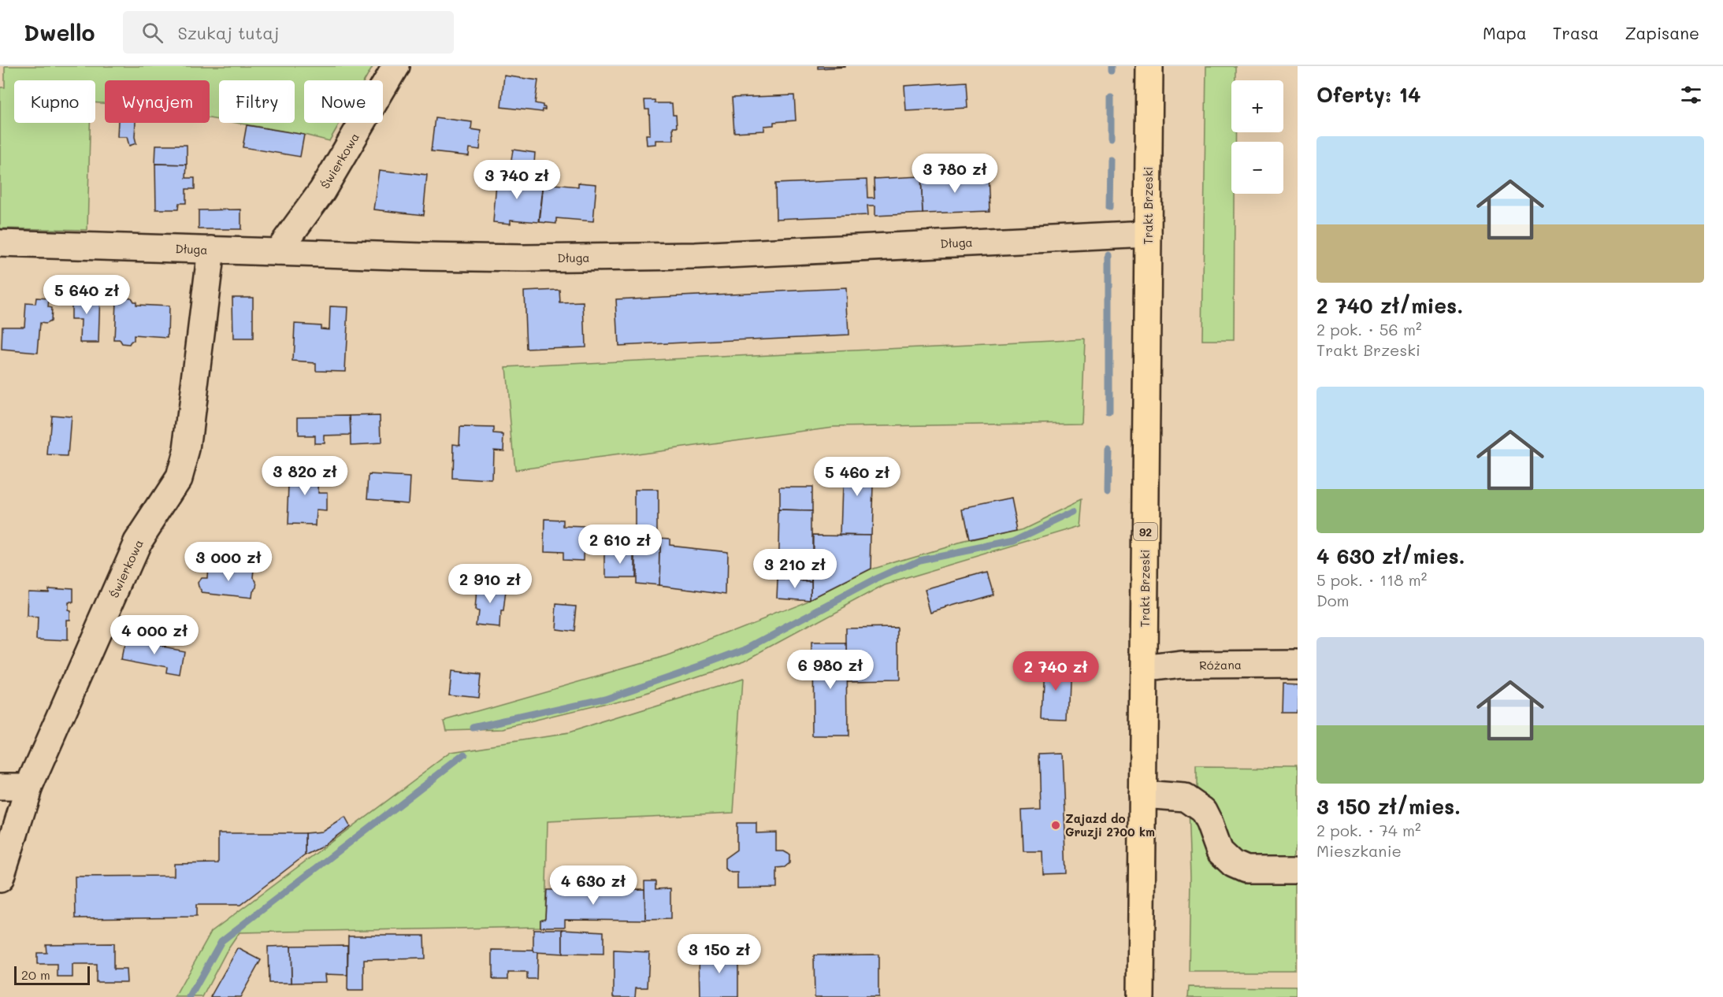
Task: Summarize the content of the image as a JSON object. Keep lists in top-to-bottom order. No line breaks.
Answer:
{"streets":{"main road":["Trakt Brzeski","92"],"street":["Świerkowa","Długa","Różana"]},"crossings":[["Świerkowa","Długa"],["Trakt Brzeski","Długa"],["Trakt Brzeski","Różana"]],"places":["Zajazd do Gruzji 2700 km"],"scale_bar":"20 m","page":{"header":"Dwello","search":"Szukaj tutaj","nav":["Mapa","Trasa","Zapisane"],"heading":"Oferty: 14","map_buttons":["+","−"],"chip":["Kupno","Wynajem","Filtry","Nowe"],"list":[{"name":"2 740 zł/mies.","note":"2 pok. · 56 m² · Trakt Brzeski"},{"name":"4 630 zł/mies.","note":"5 pok. · 118 m² · Dom"},{"name":"3 150 zł/mies.","note":"2 pok. · 74 m² · Mieszkanie"}],"price":["3 780 zł","3 740 zł","5 640 zł","3 820 zł","5 460 zł","2 610 zł","3 000 zł","3 210 zł","2 910 zł","4 000 zł","6 980 zł","2 740 zł","4 630 zł","3 150 zł"],"scale":"20 m"}}
